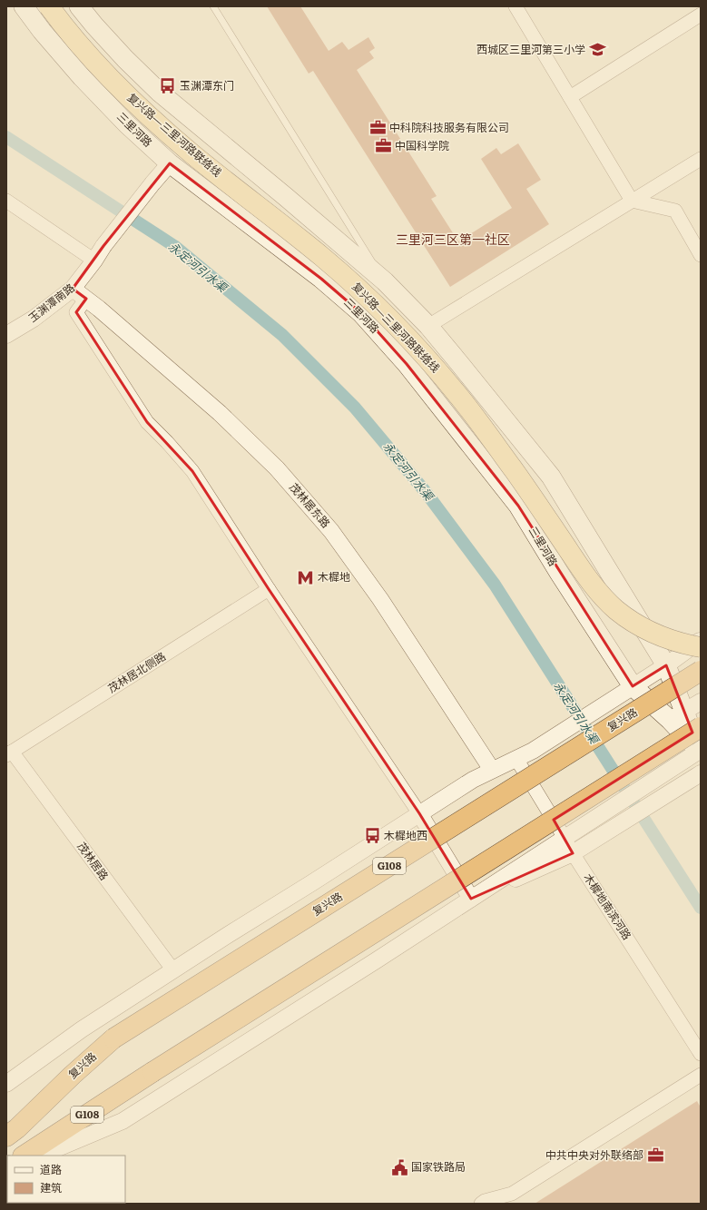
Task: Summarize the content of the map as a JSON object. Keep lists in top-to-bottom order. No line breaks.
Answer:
{"streets":{"highway":["复兴路","G108"],"main road":["三里河路","复兴路—三里河路联络线"],"street":["玉渊潭南路","茂林居东路","茂林居北侧路","茂林居路","木樨地南滨河路"]},"crossings":[["三里河路","玉渊潭南路"],["三里河路","复兴路"],["玉渊潭南路","茂林居东路"],["茂林居北侧路","茂林居路"],["复兴路","木樨地南滨河路"]],"districts":["三里河三区第一社区"],"water":["永定河引水渠"],"places":{"school or university":["西城区三里河第三小学"],"bus stop":["玉渊潭东门","木樨地西"],"office":["中科院科技服务有限公司","中国科学院","中共中央对外联络部"],"metro station":["木樨地"],"public building":["国家铁路局"]},"legend":["道路","建筑"]}
